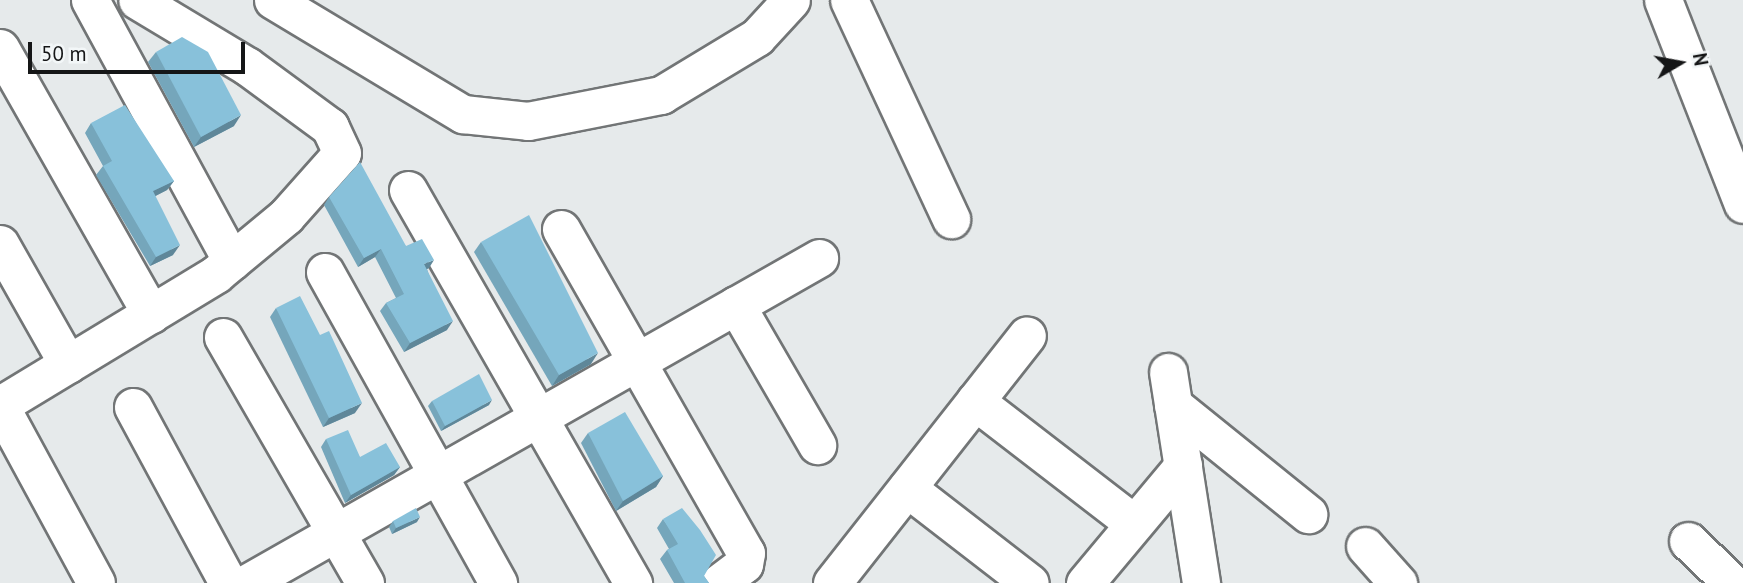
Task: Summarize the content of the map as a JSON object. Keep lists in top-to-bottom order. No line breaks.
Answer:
{"scale_bar":"50 m","north":"right"}
